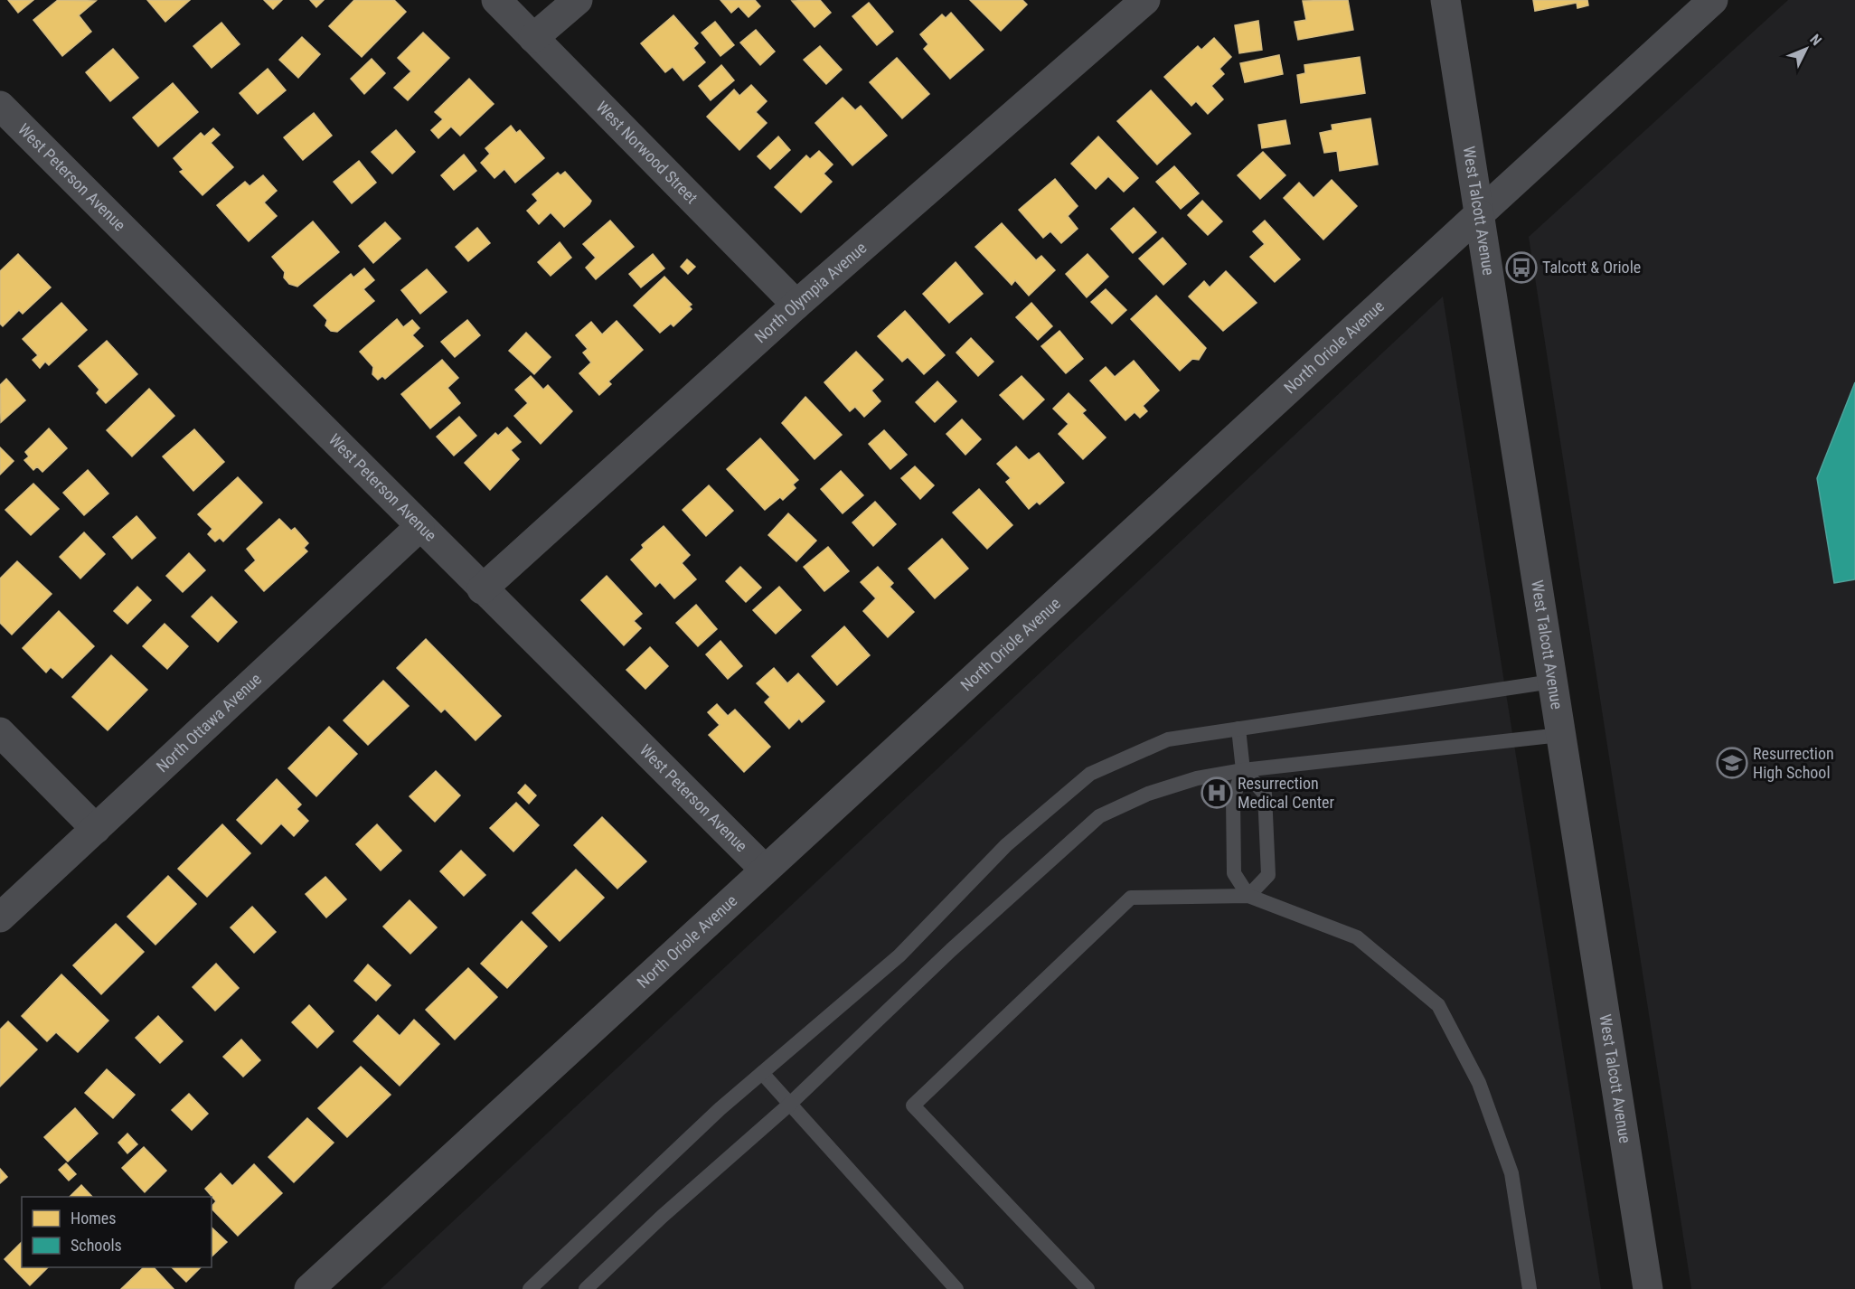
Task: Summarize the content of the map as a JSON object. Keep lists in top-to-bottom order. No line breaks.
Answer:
{"streets":{"street":["West Norwood Street","West Peterson Avenue","West Talcott Avenue","North Olympia Avenue","North Oriole Avenue","North Ottawa Avenue"]},"crossings":[["West Norwood Street","North Olympia Avenue"],["West Peterson Avenue","North Olympia Avenue"],["West Peterson Avenue","North Oriole Avenue"],["West Peterson Avenue","North Ottawa Avenue"],["West Talcott Avenue","North Oriole Avenue"]],"places":{"bus stop":["Talcott & Oriole"],"school or university":["Resurrection High School"],"hospital":["Resurrection Medical Center"]},"legend":["Homes","Schools"],"north":"top right"}
